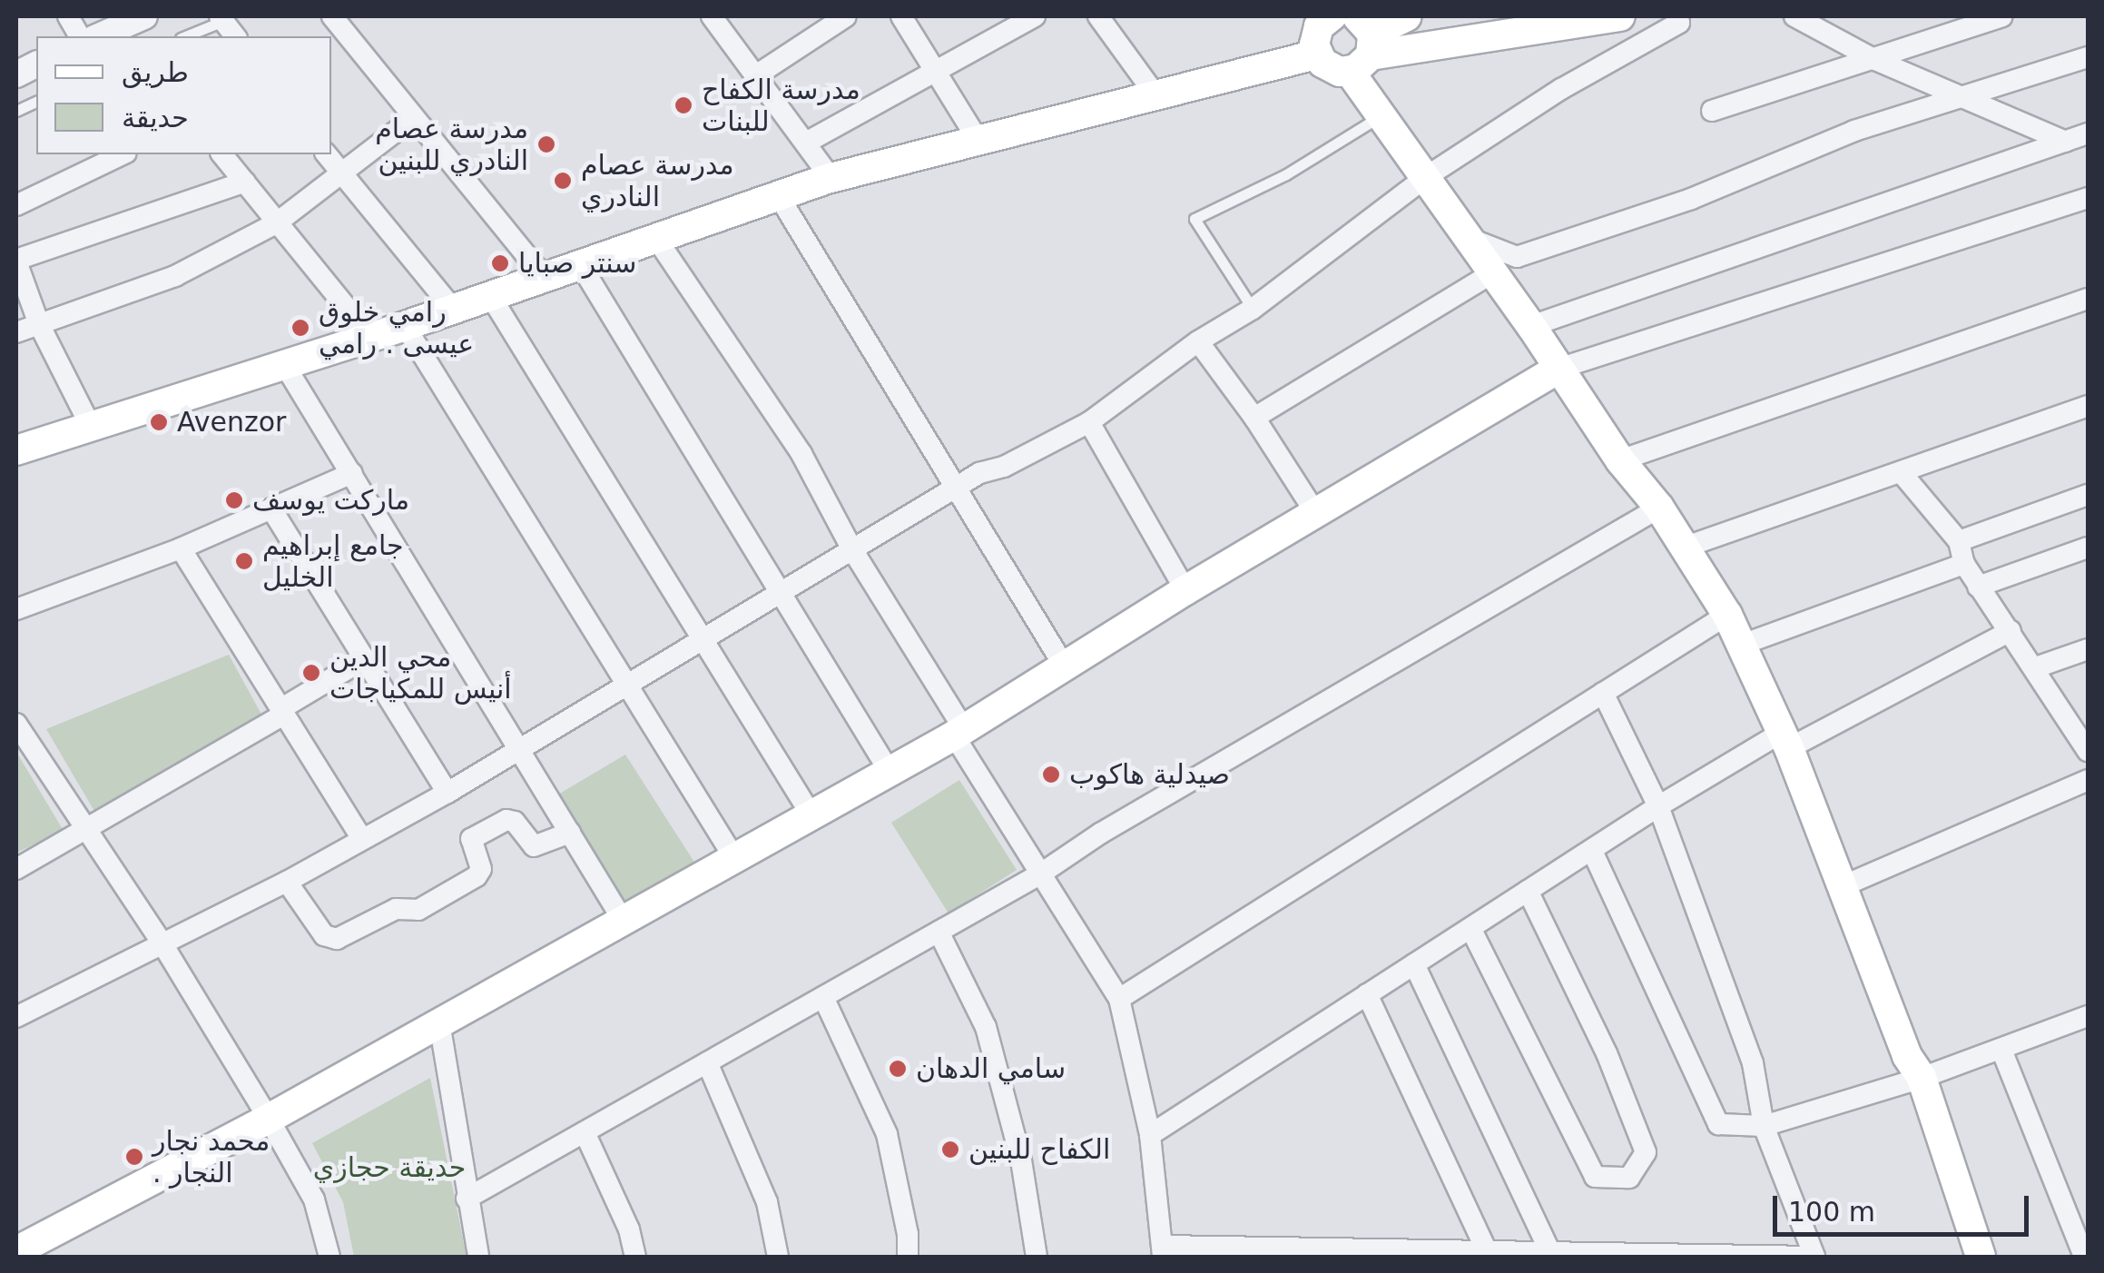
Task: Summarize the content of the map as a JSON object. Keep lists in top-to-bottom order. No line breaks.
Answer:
{"parks":["حديقة حجازي"],"places":["مدرسة الكفاح للبنات","مدرسة عصام النادري للبنين","مدرسة عصام النادري","سنتر صبايا","رامي خلوق عيسى . رامي","Avenzor","ماركت يوسف","جامع إبراهيم الخليل","محي الدين أنيس للمكياجات","صيدلية هاكوب","سامي الدهان","الكفاح للبنين","محمد نجار . النجار"],"legend":["طريق","حديقة"],"scale_bar":"100 m"}
